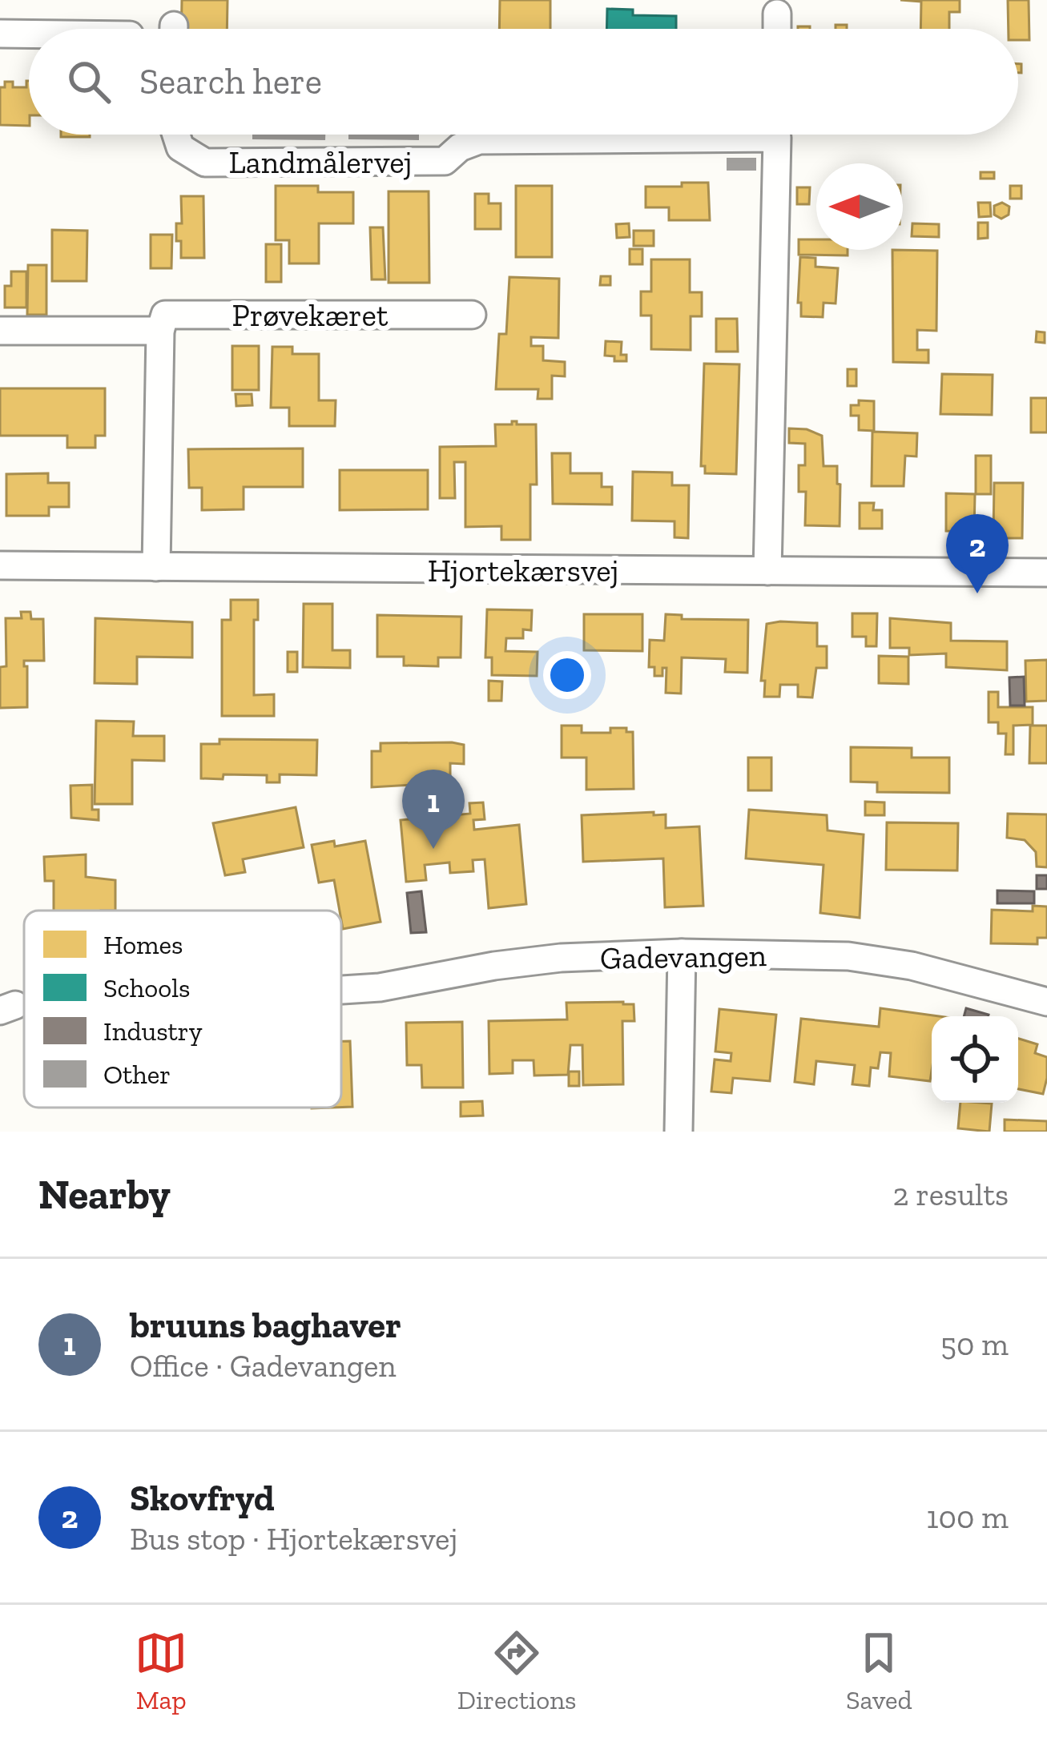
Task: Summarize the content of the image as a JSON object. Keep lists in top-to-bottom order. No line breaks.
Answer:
{"streets":{"street":["Landmålervej","Prøvekæret","Hjortekærsvej","Gadevangen"]},"crossings":[["Landmålervej","Hjortekærsvej"]],"legend":["Homes","Schools","Industry","Other"],"north":"left","page":{"search":"Search here","pins":["2","1"],"heading":["Nearby","2 results"],"list":[{"mark":"1","name":"bruuns baghaver","note":"Office · Gadevangen","value":"50 m"},{"mark":"2","name":"Skovfryd","note":"Bus stop · Hjortekærsvej","value":"100 m"}],"nav":["Map","Directions","Saved"]}}
